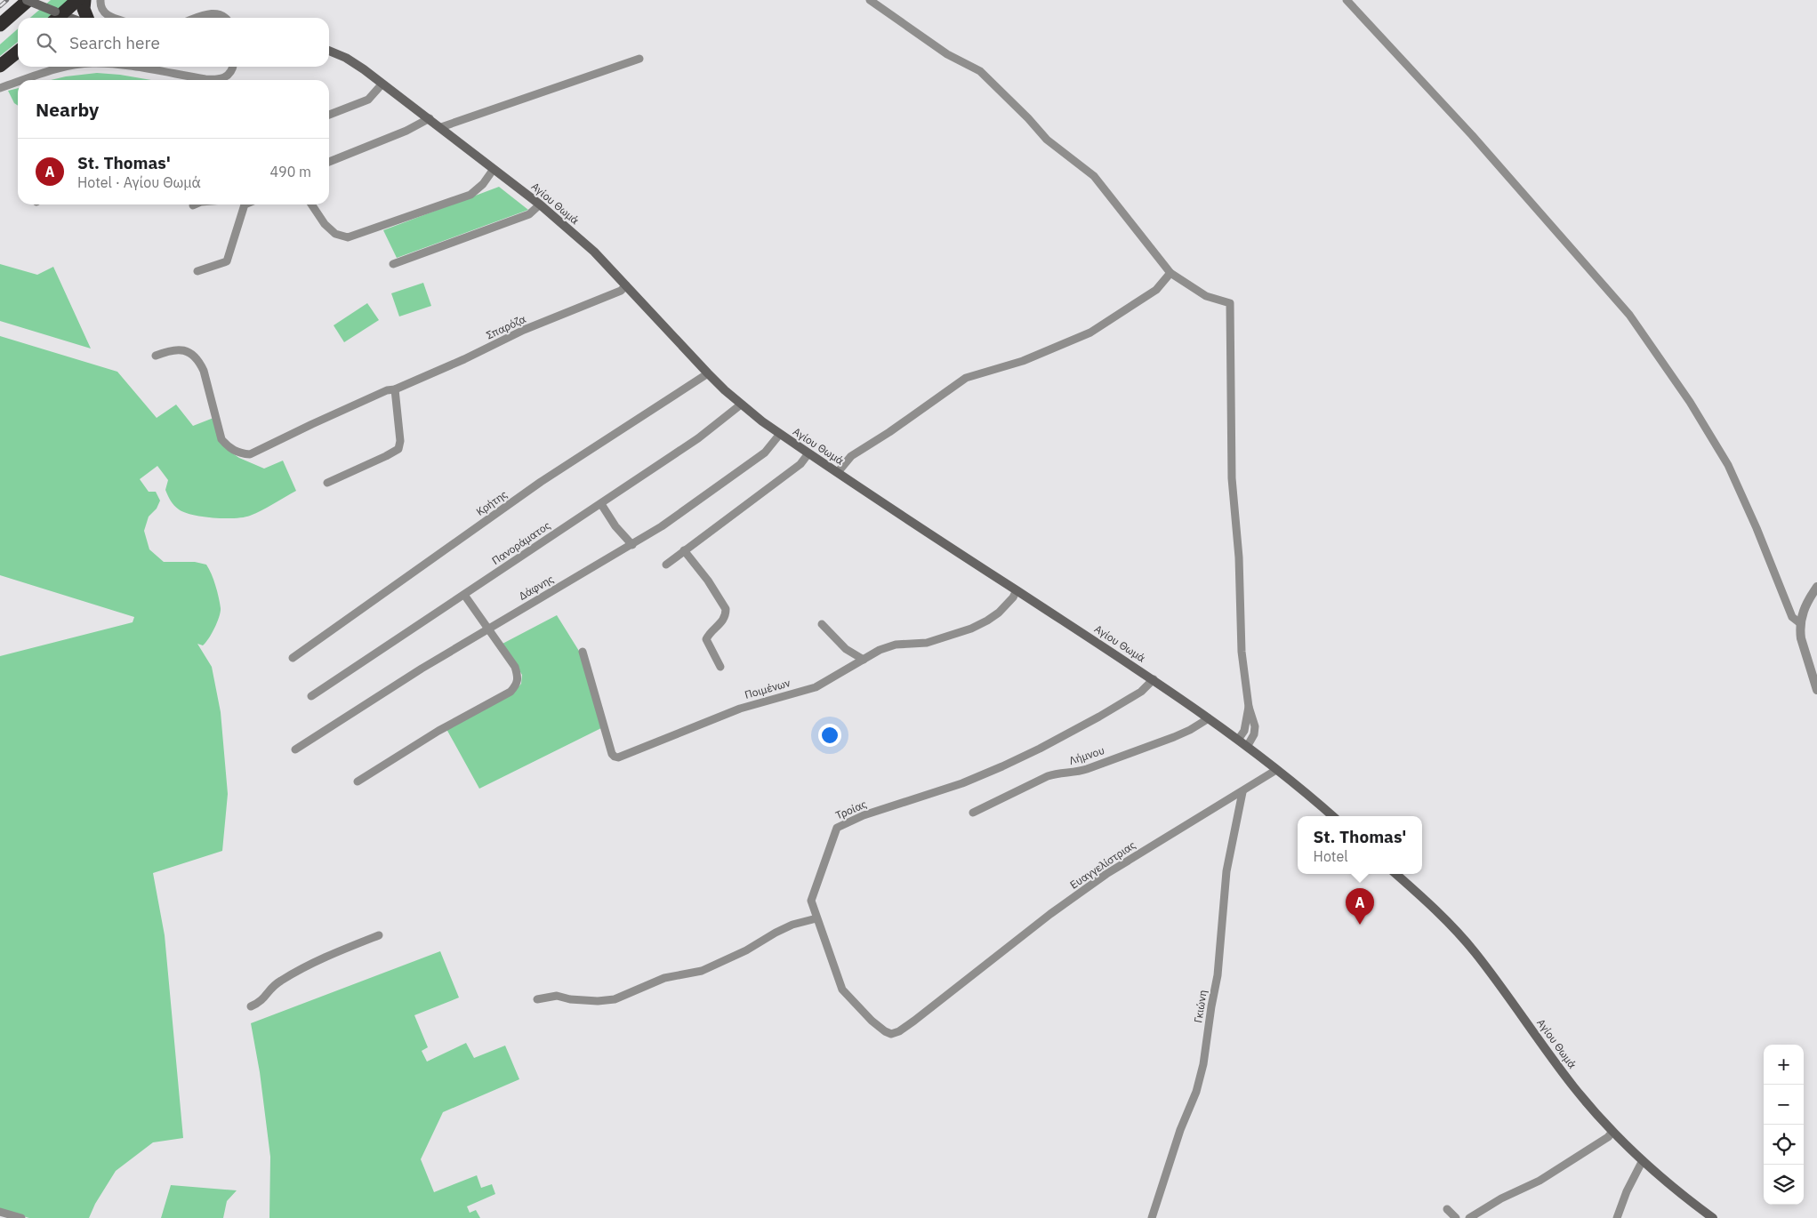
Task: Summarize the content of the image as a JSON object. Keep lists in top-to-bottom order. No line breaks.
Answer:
{"streets":{"main road":["Αγίου Θωμά"],"street":["Σπαρόζα","Κρήτης","Πανοράματος","Δάφνης","Ποιμένων","Λήμνου","Τροίας","Ευαγγελίστριας","Γκιώνη"]},"crossings":[["Αγίου Θωμά","Σπαρόζα"],["Αγίου Θωμά","Κρήτης"],["Αγίου Θωμά","Πανοράματος"],["Αγίου Θωμά","Δάφνης"],["Αγίου Θωμά","Ποιμένων"],["Αγίου Θωμά","Λήμνου"],["Αγίου Θωμά","Τροίας"],["Αγίου Θωμά","Ευαγγελίστριας"],["Τροίας","Ευαγγελίστριας"],["Ευαγγελίστριας","Γκιώνη"]],"page":{"search":"Search here","heading":"Nearby","list":[{"mark":"A","name":"St. Thomas'","note":"Hotel · Αγίου Θωμά","value":"490 m"}],"popup":["St. Thomas'","Hotel"],"pins":"A","map_buttons":["+","−"]}}
